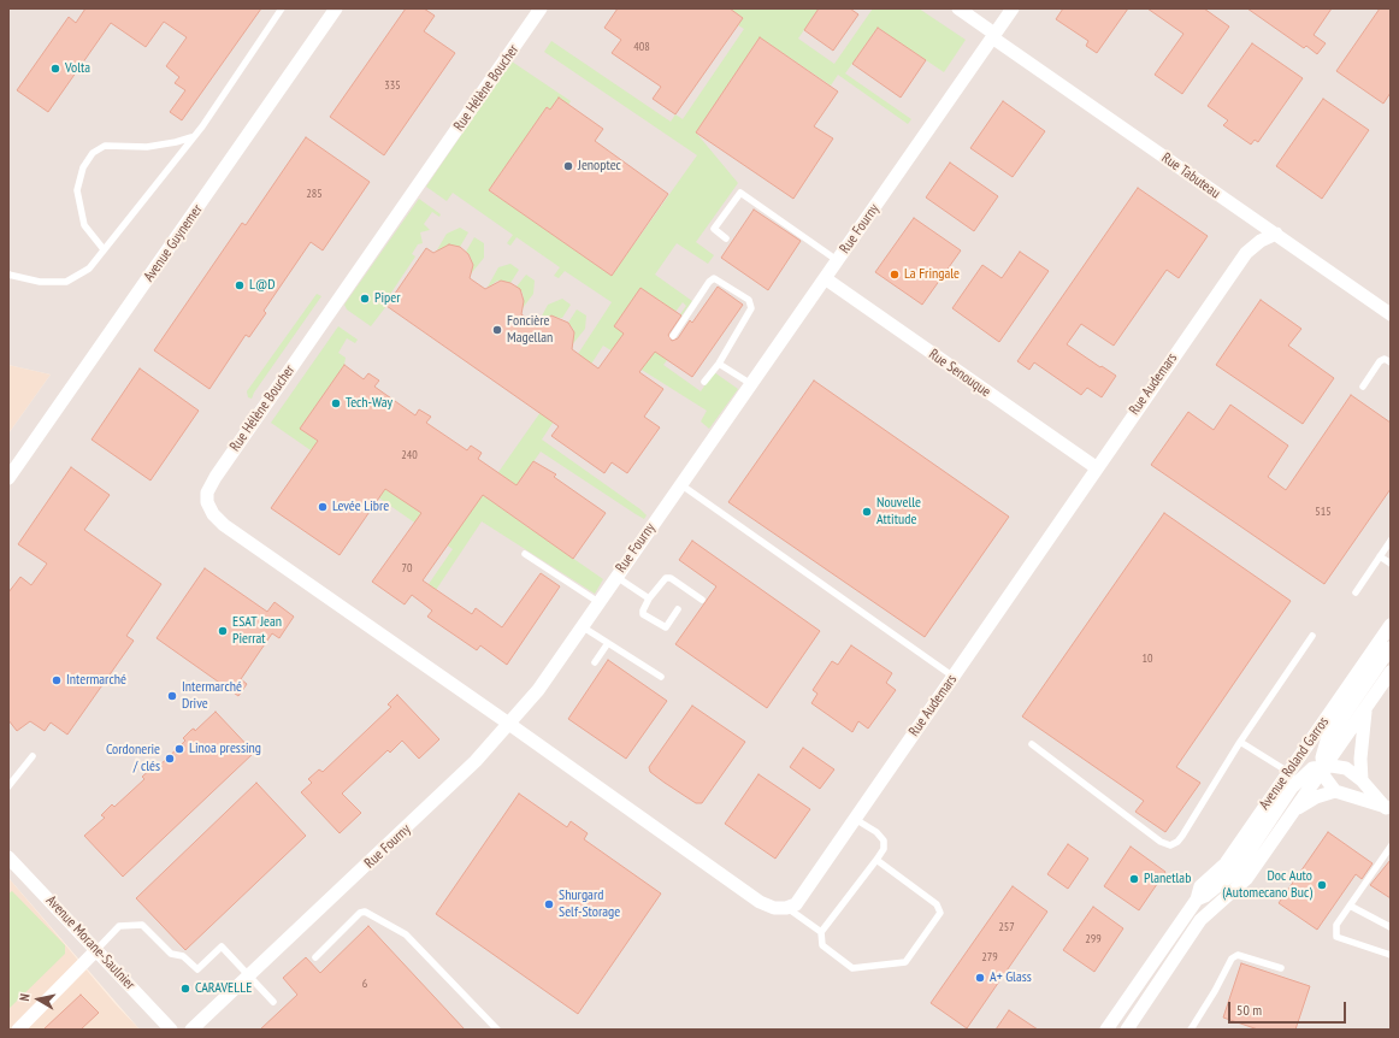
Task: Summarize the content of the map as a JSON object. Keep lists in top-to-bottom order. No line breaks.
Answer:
{"streets":{"street":["Rue Hélène Boucher","Rue Tabuteau","Rue Fourny","Avenue Guynemer","Rue Senouque","Rue Audemars","Avenue Roland Garros","Avenue Morane-Saulnier"]},"crossings":[["Rue Hélène Boucher","Rue Fourny"],["Rue Tabuteau","Rue Fourny"],["Rue Tabuteau","Rue Audemars"],["Rue Fourny","Rue Senouque"],["Rue Senouque","Rue Audemars"]],"places":["Volta","Jenoptec","La Fringale","L@D","Piper","Foncière Magellan","Tech-Way","Levée Libre","Nouvelle Attitude","ESAT Jean Pierrat","Intermarché","Intermarché Drive","Linoa pressing","Cordonerie / clés","Planetlab","Doc Auto (Automecano Buc)","Shurgard Self-Storage","A+ Glass","CARAVELLE"],"house_numbers":["408","335","285","240","515","70","10","257","299","279","6"],"scale_bar":"50 m","north":"left"}
